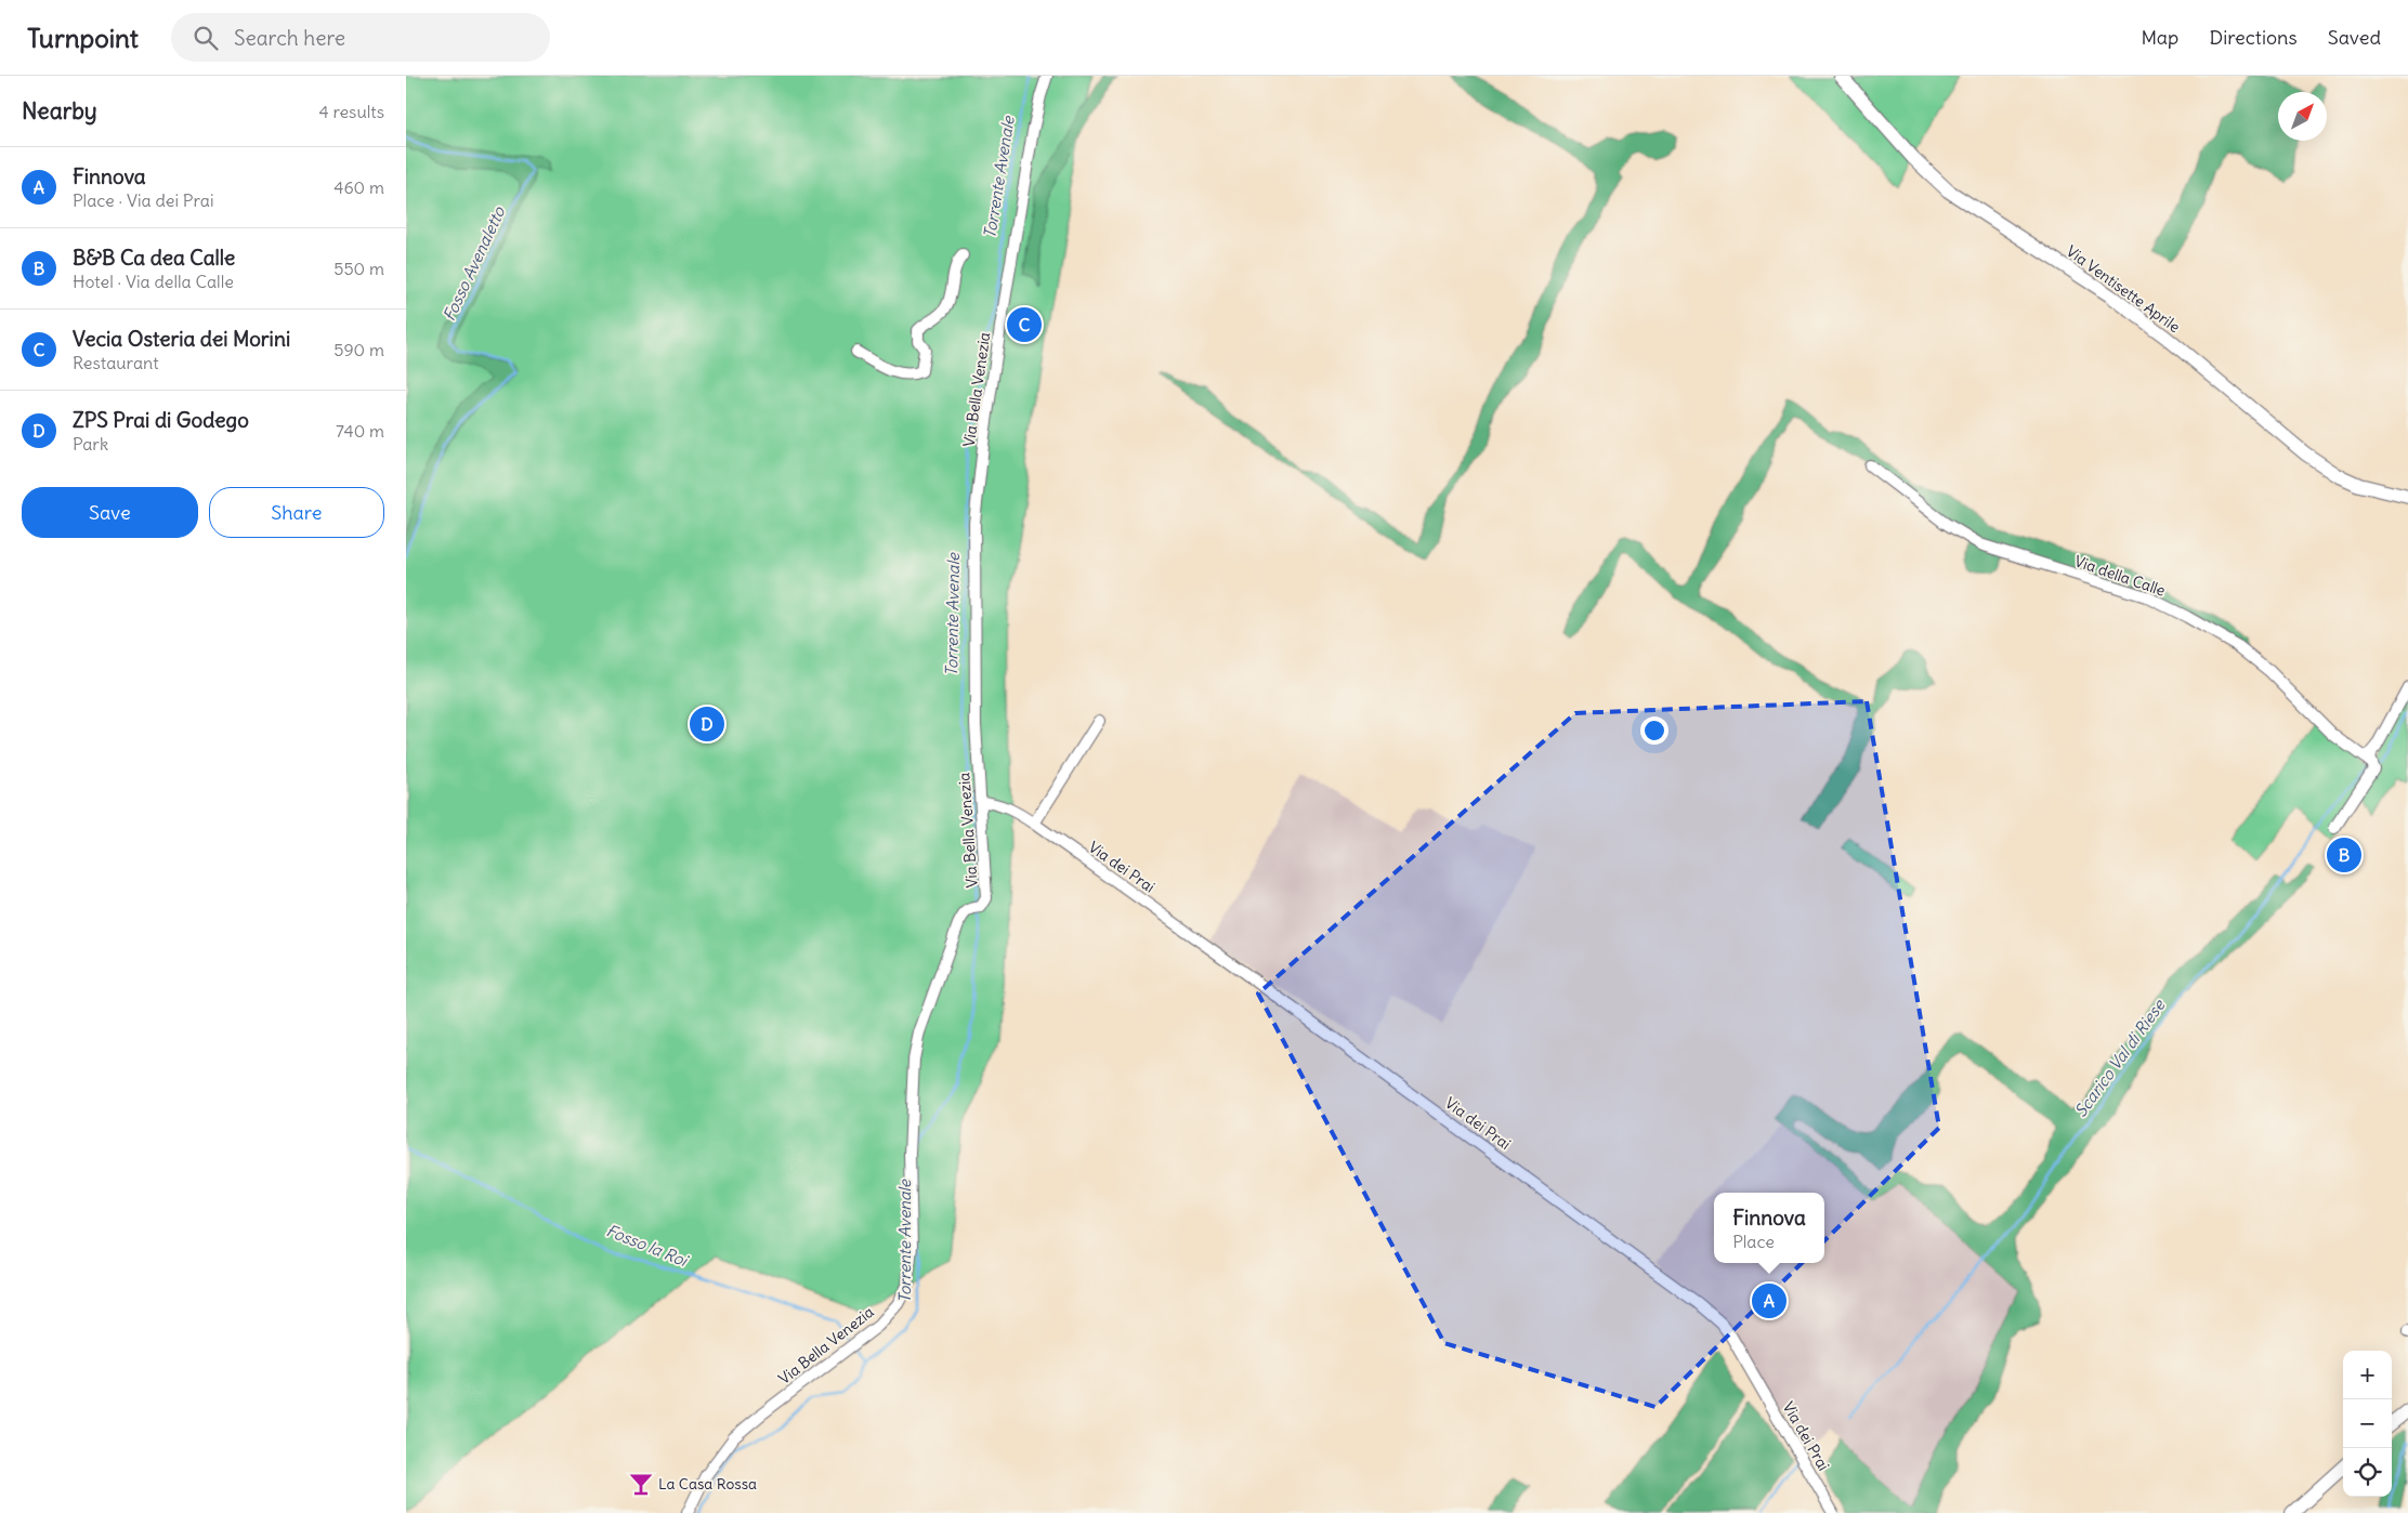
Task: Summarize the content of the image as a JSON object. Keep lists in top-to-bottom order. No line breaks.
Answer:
{"streets":{"main road":["Via Ventisette Aprile"],"street":["Via Bella Venezia","Via della Calle","Via dei Prai"]},"crossings":[["Via Bella Venezia","Via dei Prai"]],"water":["Torrente Avenale","Fosso Avenaletto","Scarico Val di Riese","Fosso la Roi"],"places":{"bar":["La Casa Rossa"]},"north":"top right","page":{"header":"Turnpoint","search":"Search here","nav":["Map","Directions","Saved"],"heading":["Nearby","4 results"],"list":[{"mark":"A","name":"Finnova","note":"Place · Via dei Prai","value":"460 m"},{"mark":"B","name":"B&B Ca dea Calle","note":"Hotel · Via della Calle","value":"550 m"},{"mark":"C","name":"Vecia Osteria dei Morini","note":"Restaurant","value":"590 m"},{"mark":"D","name":"ZPS Prai di Godego","note":"Park","value":"740 m"}],"pins":["C","D","B","A"],"buttons":["Save","Share"],"popup":["Finnova","Place"],"map_buttons":["+","−"]}}
